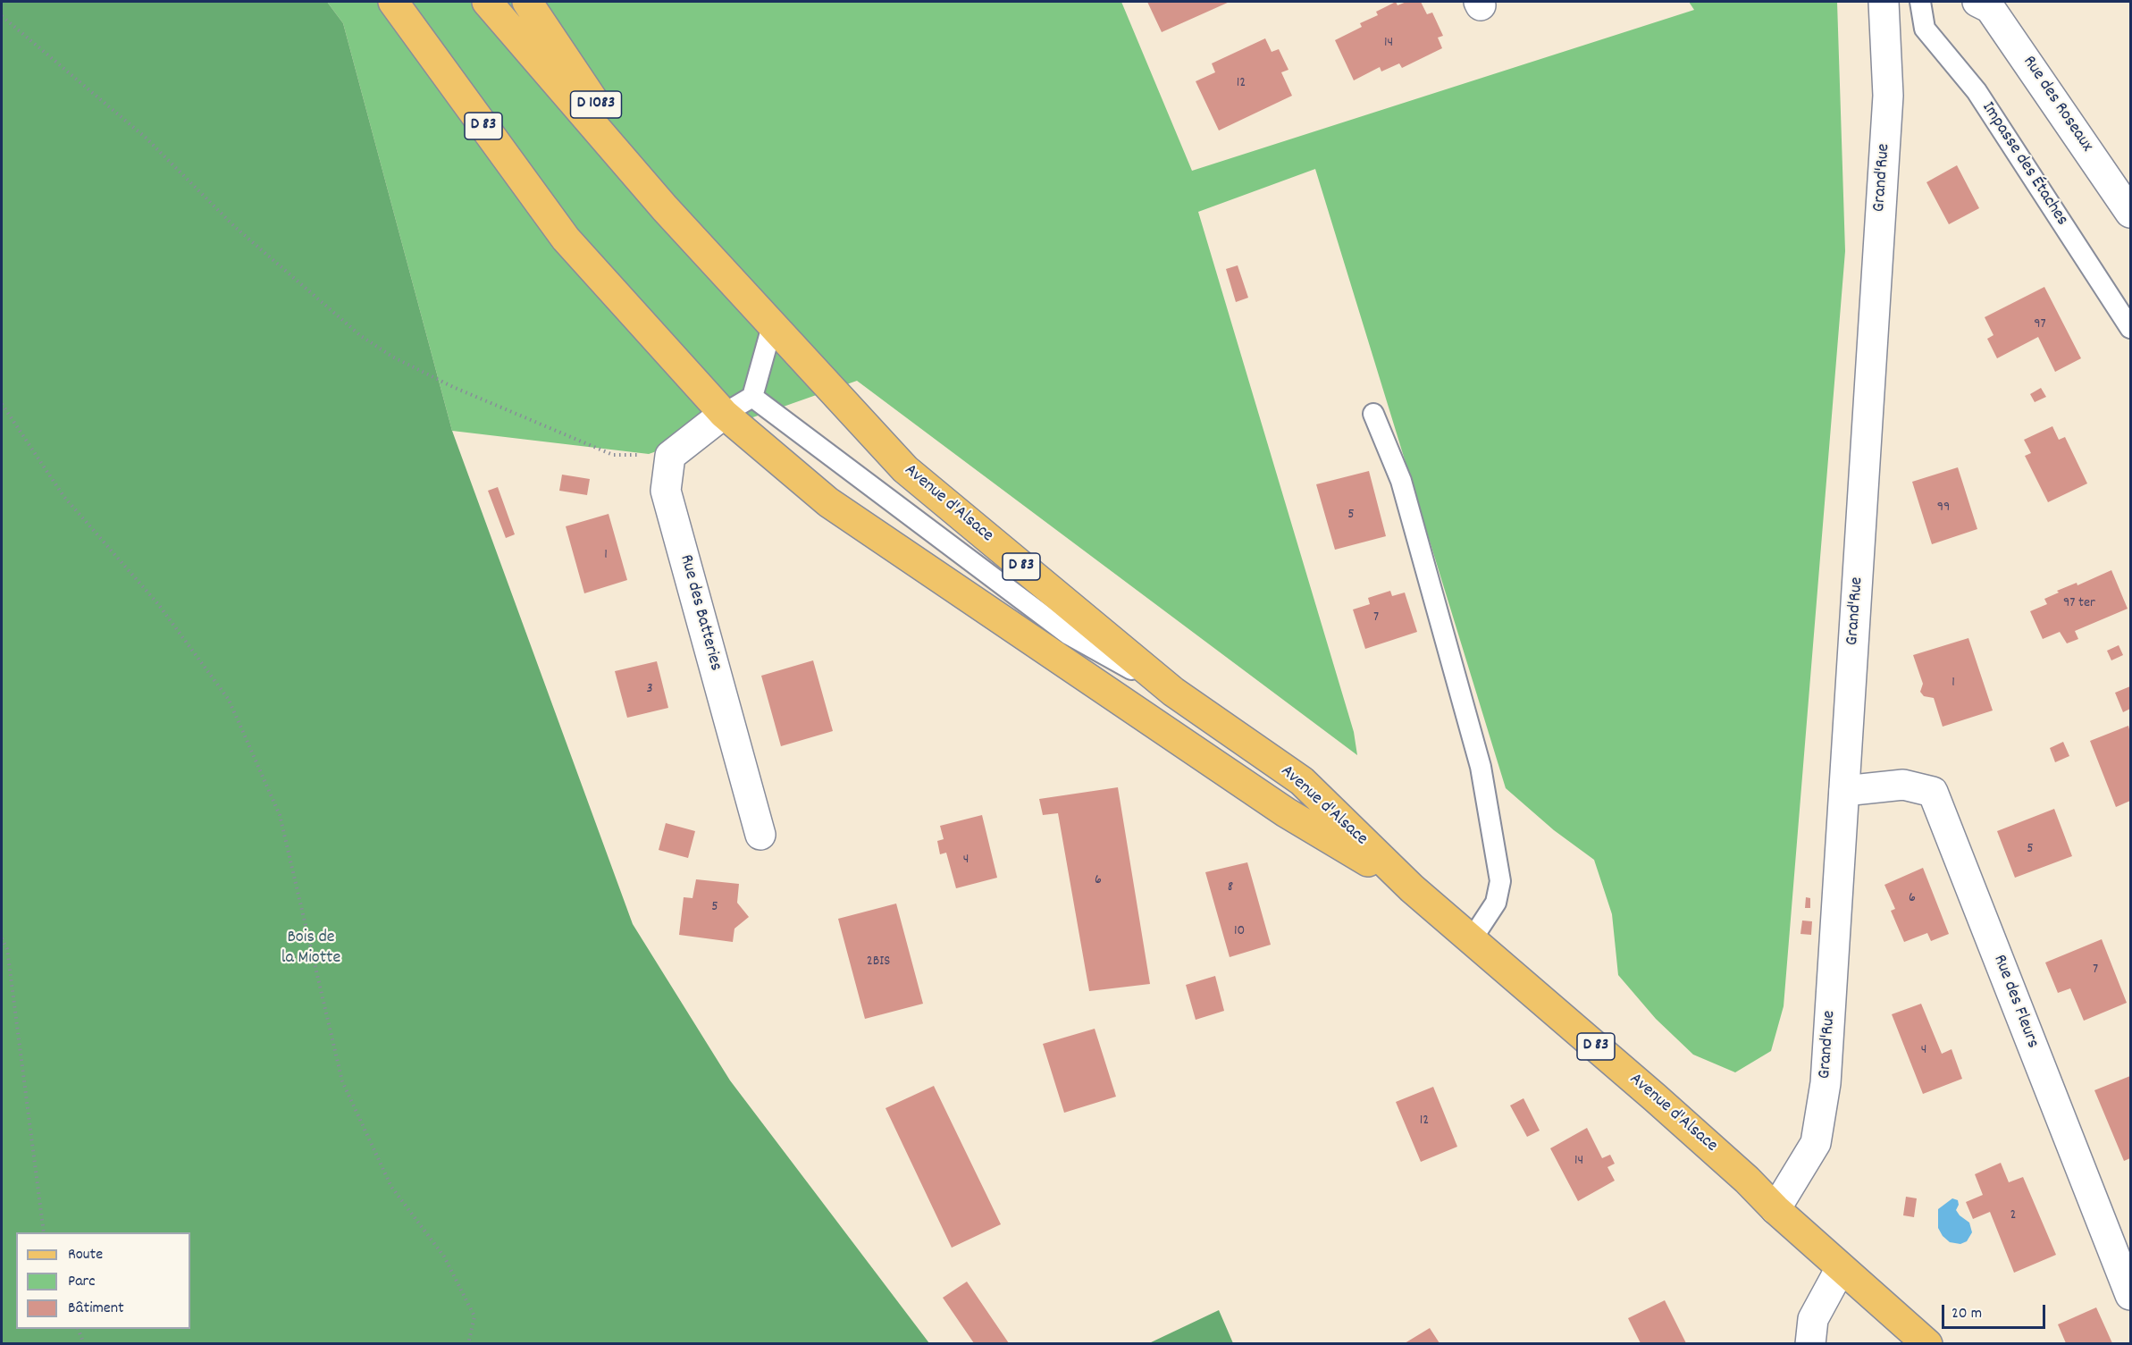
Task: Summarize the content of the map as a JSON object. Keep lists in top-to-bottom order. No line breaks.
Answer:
{"streets":{"main road":["D 1083","D 83","Avenue d'Alsace"],"street":["Rue des Roseaux","Grand'Rue","Rue des Batteries","Rue des Fleurs"],"lane":["Impasse des Étaches"]},"crossings":[["D 1083","D 83"],["D 1083","Avenue d'Alsace"],["D 83","Avenue d'Alsace"],["Grand'Rue","Avenue d'Alsace"],["Grand'Rue","Rue des Fleurs"]],"parks":["Bois de la Miotte"],"house_numbers":["14","12","97","99","5","1","97 ter","7","1","3","5","4","6","8","6","5","10","2BIS","7","4","12","14","2"],"legend":["Route","Parc","Bâtiment"],"scale_bar":"20 m"}
